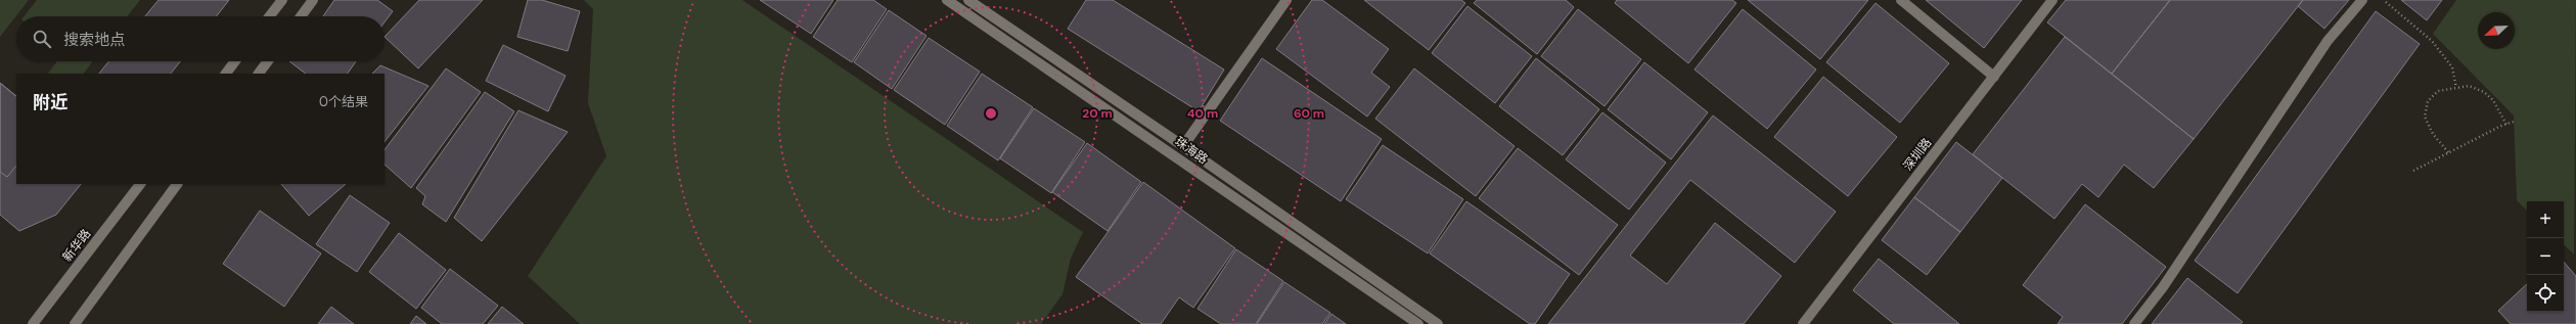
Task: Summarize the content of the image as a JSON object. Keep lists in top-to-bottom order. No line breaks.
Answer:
{"streets":{"street":["珠海路","深圳路","新华路"]},"north":"bottom left","page":{"search":"搜索地点","heading":["附近","0个结果"],"map_buttons":["+","−"]},"rings":["20 m","40 m","60 m"]}
